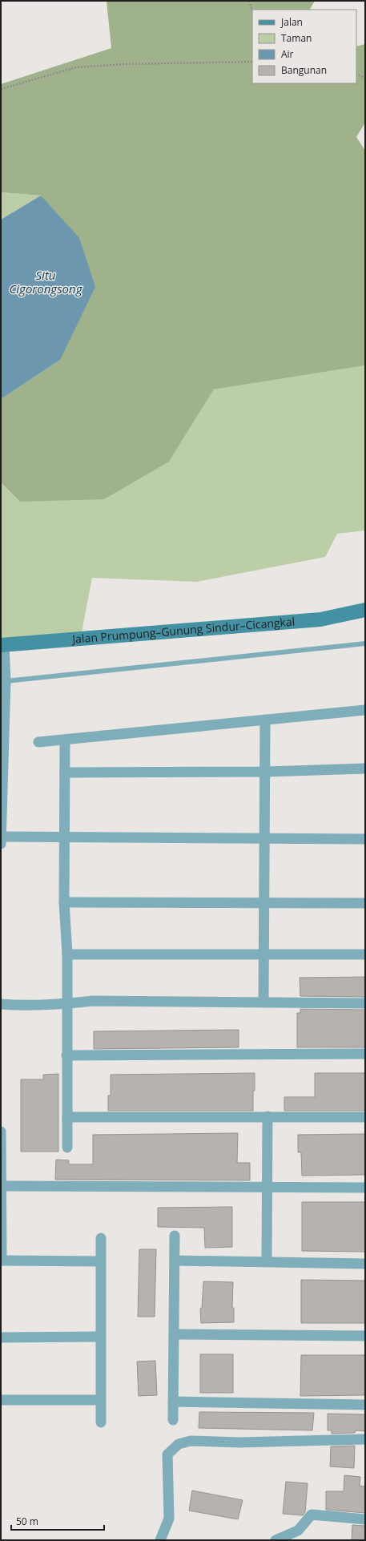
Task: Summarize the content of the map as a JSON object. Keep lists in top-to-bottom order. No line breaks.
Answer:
{"streets":{"main road":["Jalan Prumpung–Gunung Sindur–Cicangkal"]},"water":["Situ Cigorongsong"],"legend":["Jalan","Taman","Air","Bangunan"],"scale_bar":"50 m"}
